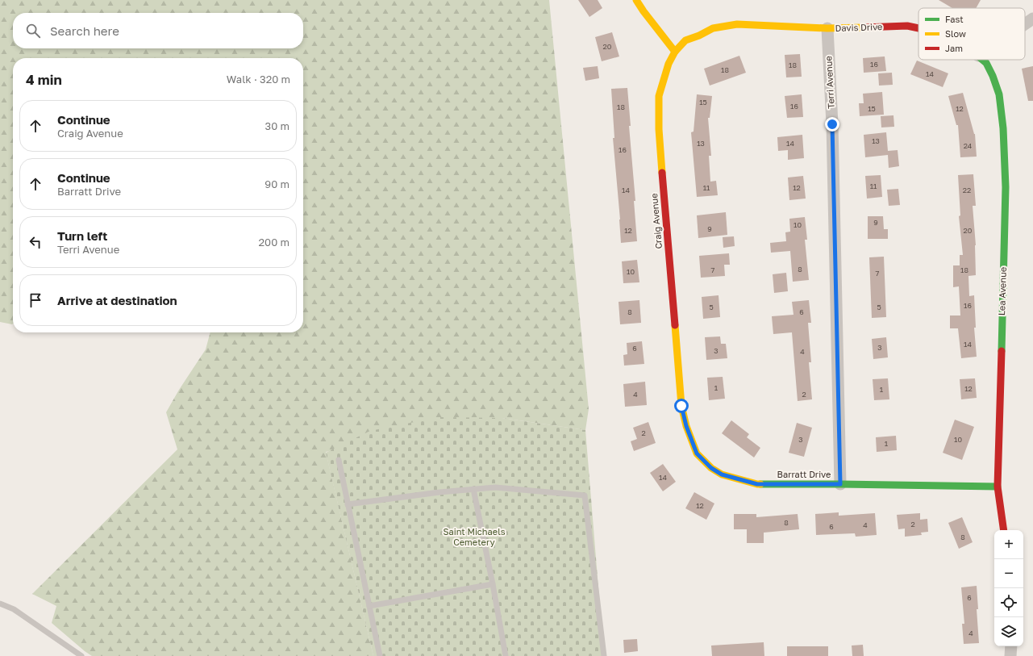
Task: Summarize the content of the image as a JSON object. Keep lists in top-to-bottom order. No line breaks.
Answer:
{"streets":{"street":["Davis Drive","Terri Avenue","Craig Avenue","Lea Avenue","Barratt Drive"]},"crossings":[["Davis Drive","Terri Avenue"],["Davis Drive","Craig Avenue"],["Terri Avenue","Barratt Drive"],["Craig Avenue","Barratt Drive"],["Lea Avenue","Barratt Drive"]],"parks":["Saint Michaels Cemetery"],"house_numbers":["20","16","18","18","14","15","16","18","15","12","13","13","14","24","16","11","11","12","14","22","9","10","9","12","20","8","7","18","10","7","16","5","5","8","6","14","3","6","3","4","1","12","1","4","2","2","3","10","1","14","12","8","2","4","6","8","6","4"],"legend":["Fast","Slow","Jam"],"page":{"search":"Search here","heading":["4 min","Walk · 320 m"],"list":[["Continue","Craig Avenue","30 m"],["Continue","Barratt Drive","90 m"],["Turn left","Terri Avenue","200 m"],"Arrive at destination"],"map_buttons":["+","−"]}}
